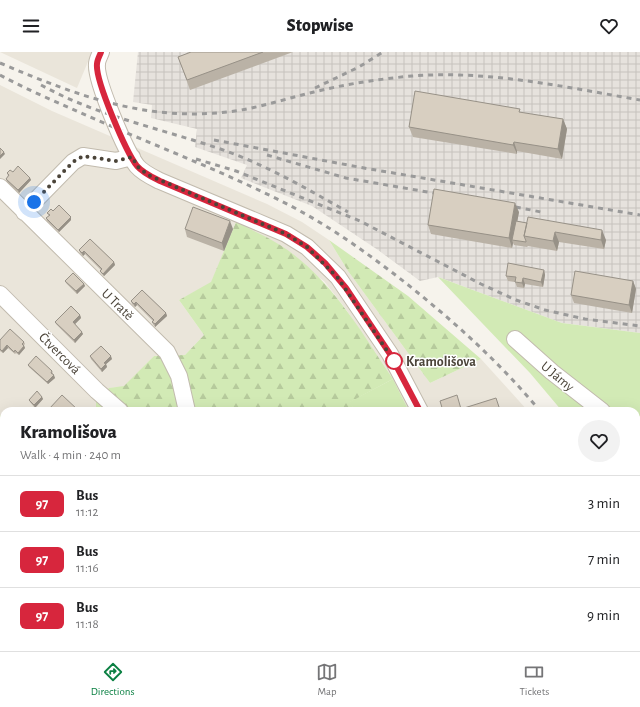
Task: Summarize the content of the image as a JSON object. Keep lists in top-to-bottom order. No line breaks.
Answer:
{"streets":{"street":["U Tratě","Čtvercová","U Jámy"]},"places":["Kramolišova"],"lines":["bus line 97"],"page":{"header":"Stopwise","heading":["Kramolišova","Walk · 4 min · 240 m"],"list":[{"mark":"97","name":"Bus","note":"11:12","value":"3 min"},{"mark":"97","name":"Bus","note":"11:16","value":"7 min"},{"mark":"97","name":"Bus","note":"11:18","value":"9 min"}],"tabs":["Directions","Map","Tickets"]}}
